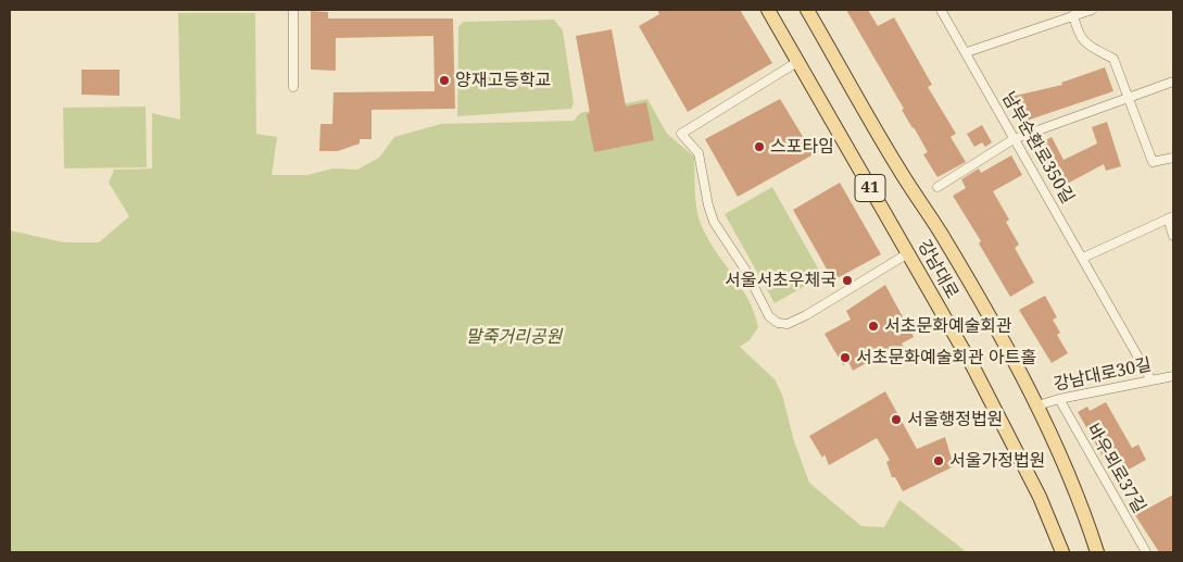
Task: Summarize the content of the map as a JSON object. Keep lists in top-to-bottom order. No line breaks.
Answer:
{"streets":{"main road":["41","강남대로"],"street":["남부순환로350길","강남대로30길","바우뫼로37길"]},"crossings":[["남부순환로350길","강남대로30길"],["강남대로","강남대로30길"],["강남대로30길","바우뫼로37길"]],"parks":["말죽거리공원"],"places":["양재고등학교","스포타임","서울서초우체국","서초문화예술회관","서초문화예술회관 아트홀","서울행정법원","서울가정법원"]}
